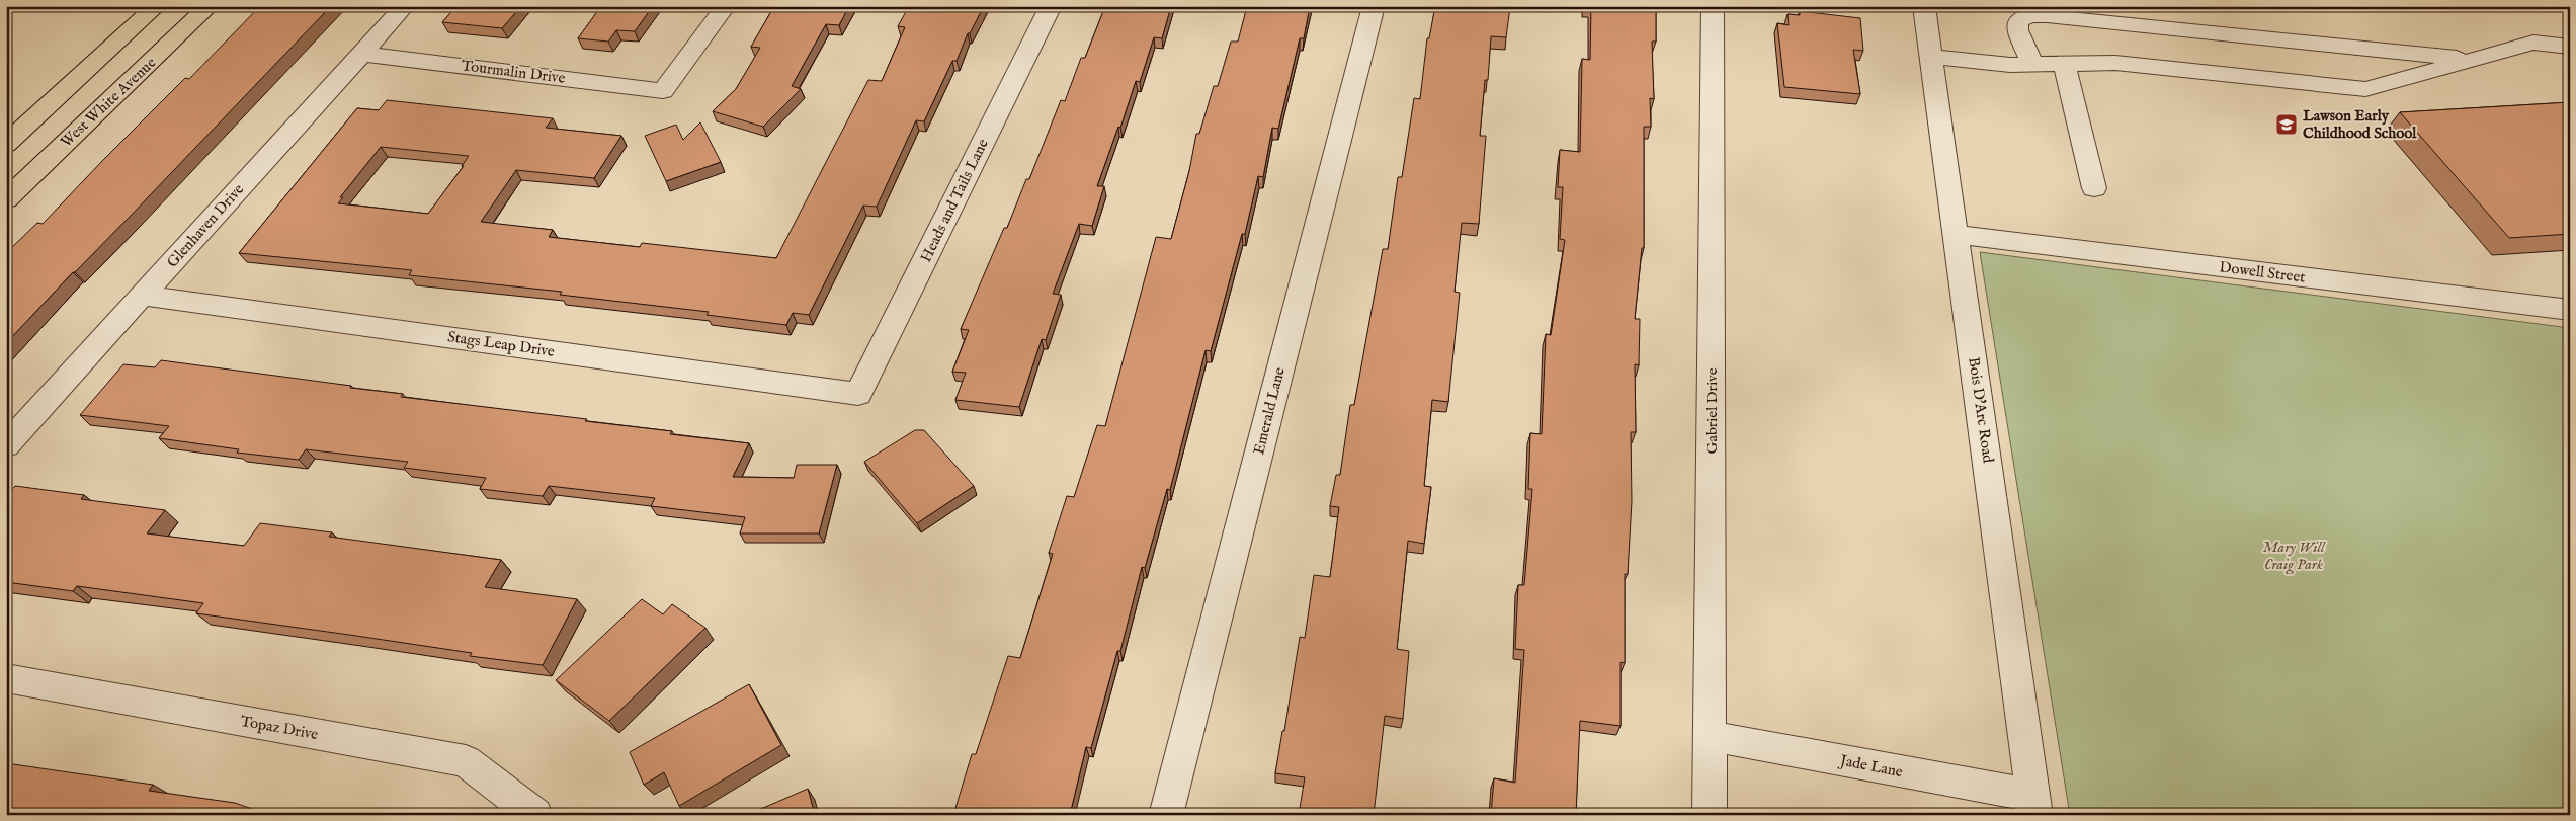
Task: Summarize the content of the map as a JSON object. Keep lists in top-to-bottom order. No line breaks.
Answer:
{"streets":{"main road":["West White Avenue"],"street":["Tourmalin Drive","Heads and Tails Lane","Glenhaven Drive","Dowell Street","Stags Leap Drive","Bois D'Arc Road","Emerald Lane","Gabriel Drive","Topaz Drive","Jade Lane"]},"crossings":[["Tourmalin Drive","Glenhaven Drive"],["Heads and Tails Lane","Stags Leap Drive"],["Glenhaven Drive","Stags Leap Drive"],["Dowell Street","Bois D'Arc Road"],["Bois D'Arc Road","Jade Lane"],["Gabriel Drive","Jade Lane"]],"parks":["Mary Will Craig Park"],"places":{"school or university":["Lawson Early Childhood School"]}}
